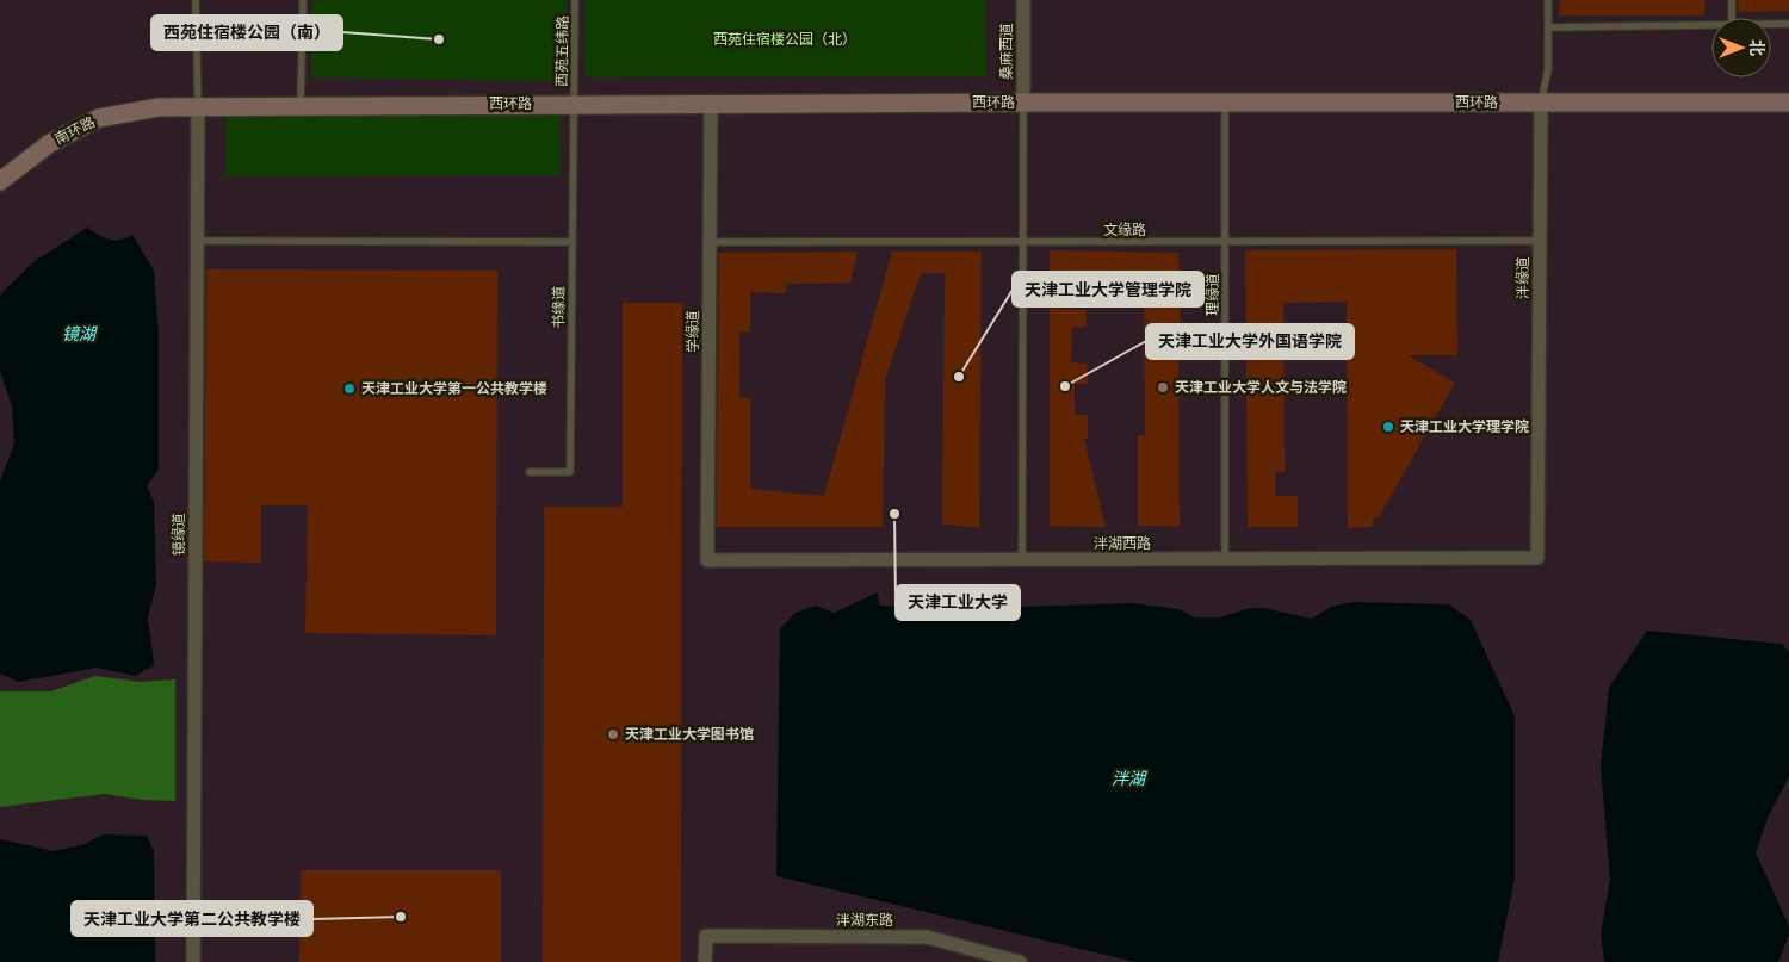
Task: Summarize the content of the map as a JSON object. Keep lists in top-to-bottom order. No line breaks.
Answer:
{"streets":{"street":["桑麻西道","西环路","南环路","泮缘道","学缘道","镜缘道","泮湖西路","泮湖东路"],"lane":["西苑五纬路","文缘路","理缘道","书缘道"]},"crossings":[["西苑五纬路","西环路"],["西苑五纬路","书缘道"],["桑麻西道","西环路"],["西环路","南环路"],["西环路","泮缘道"],["西环路","理缘道"],["西环路","书缘道"],["西环路","学缘道"],["西环路","镜缘道"],["南环路","镜缘道"],["文缘路","泮缘道"],["文缘路","理缘道"],["文缘路","学缘道"],["泮缘道","泮湖西路"],["理缘道","泮湖西路"],["学缘道","泮湖西路"]],"water":["镜湖","泮湖"],"parks":["西苑住宿楼公园（北）"],"places":["西苑住宿楼公园（南）","天津工业大学管理学院","天津工业大学外国语学院","天津工业大学人文与法学院","天津工业大学第一公共教学楼","天津工业大学理学院","天津工业大学","天津工业大学图书馆","天津工业大学第二公共教学楼"],"north":"right"}
